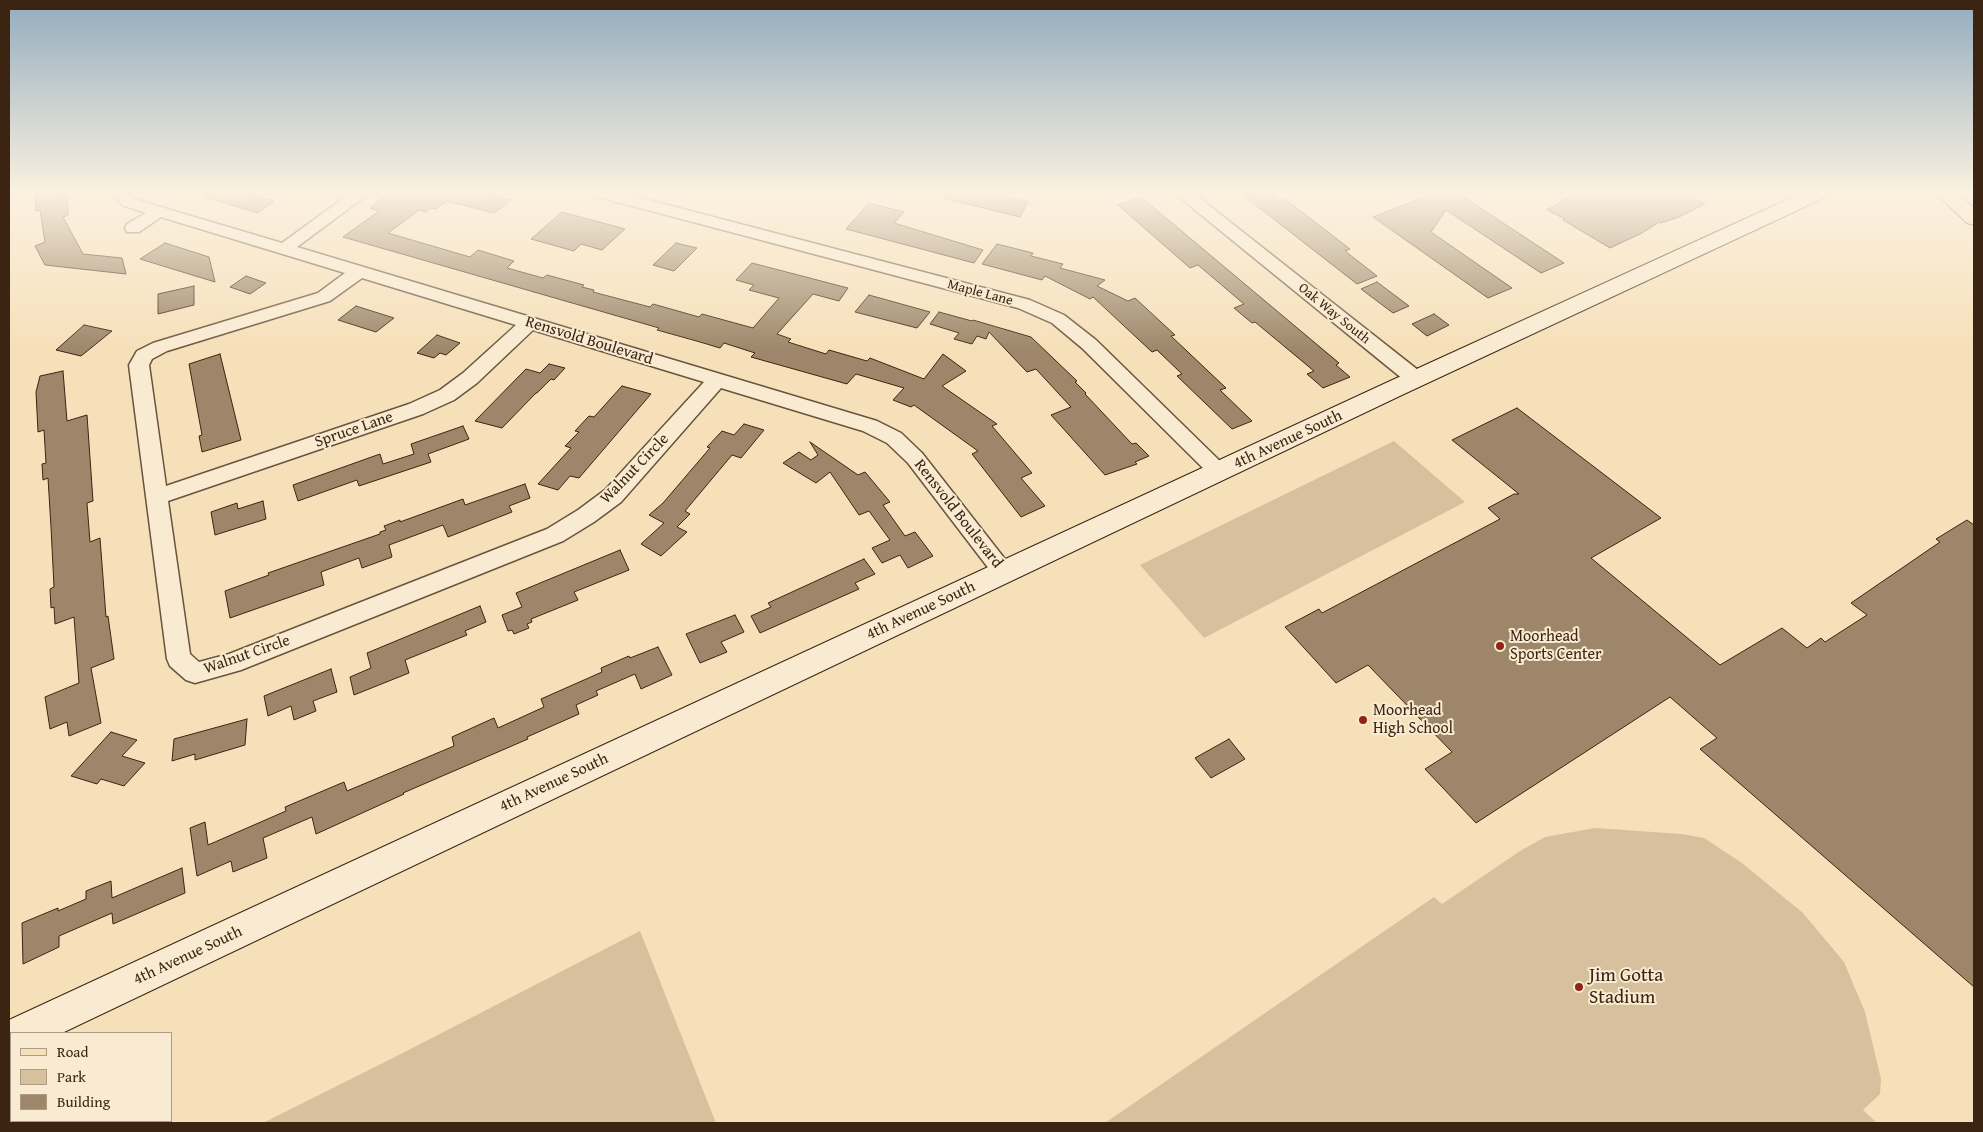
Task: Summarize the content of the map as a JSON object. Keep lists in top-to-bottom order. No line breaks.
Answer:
{"streets":{"street":["Maple Lane","Oak Way South","Rensvold Boulevard","Spruce Lane","4th Avenue South","Walnut Circle"]},"crossings":[["Maple Lane","4th Avenue South"],["Oak Way South","4th Avenue South"],["Rensvold Boulevard","Spruce Lane"],["Rensvold Boulevard","4th Avenue South"],["Rensvold Boulevard","Walnut Circle"],["Spruce Lane","Walnut Circle"]],"places":["Moorhead Sports Center","Moorhead High School","Jim Gotta Stadium"],"legend":["Road","Park","Building"]}
